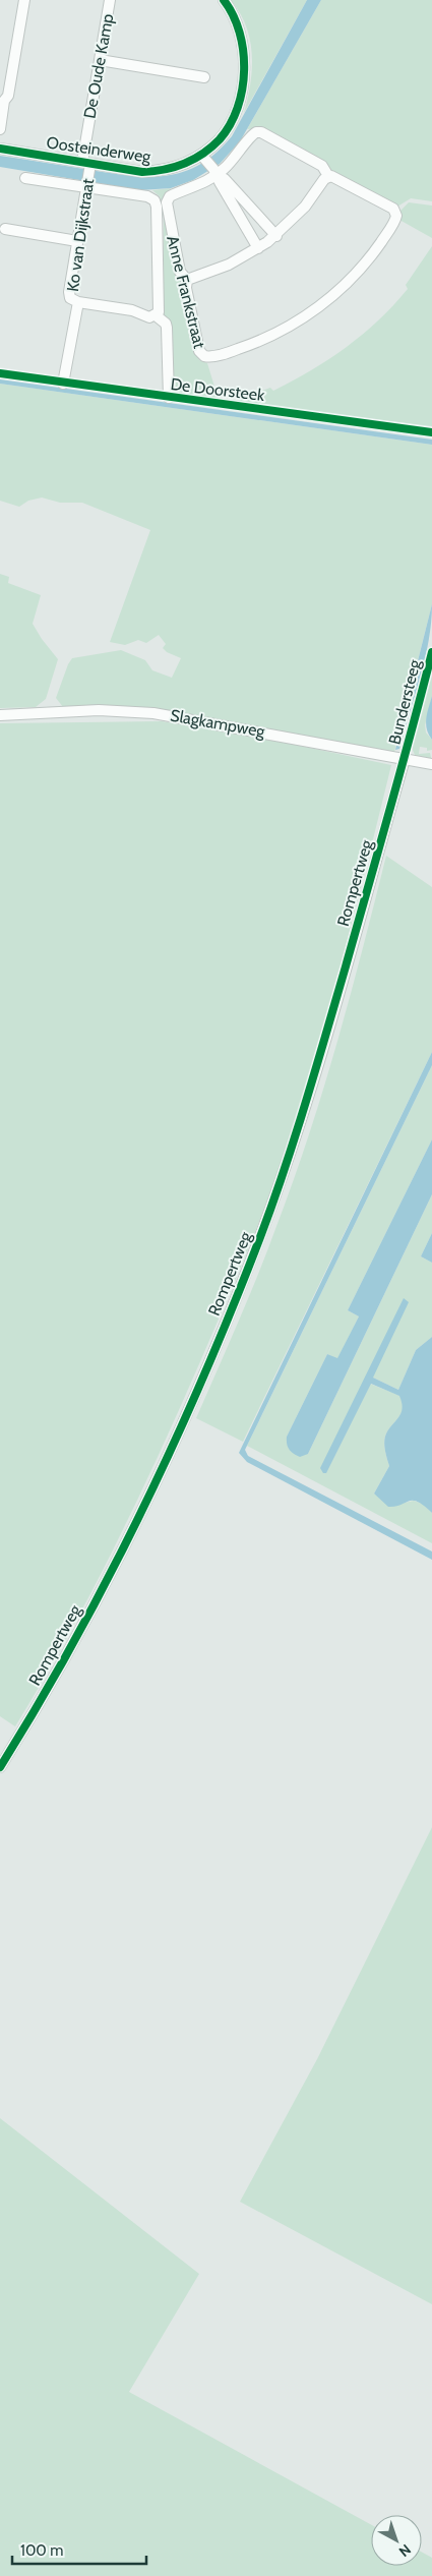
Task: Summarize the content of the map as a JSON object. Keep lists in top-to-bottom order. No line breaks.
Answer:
{"streets":{"street":["De Oude Kamp","Oosteinderweg","Ko van Dijkstraat","Anne Frankstraat","Slagkampweg","Rompertweg"],"cycle path":["De Doorsteek","Bundersteeg"]},"crossings":[["De Oude Kamp","Oosteinderweg"],["De Oude Kamp","Ko van Dijkstraat"],["Oosteinderweg","Ko van Dijkstraat"],["Slagkampweg","Rompertweg"]],"scale_bar":"100 m","north":"bottom right"}
